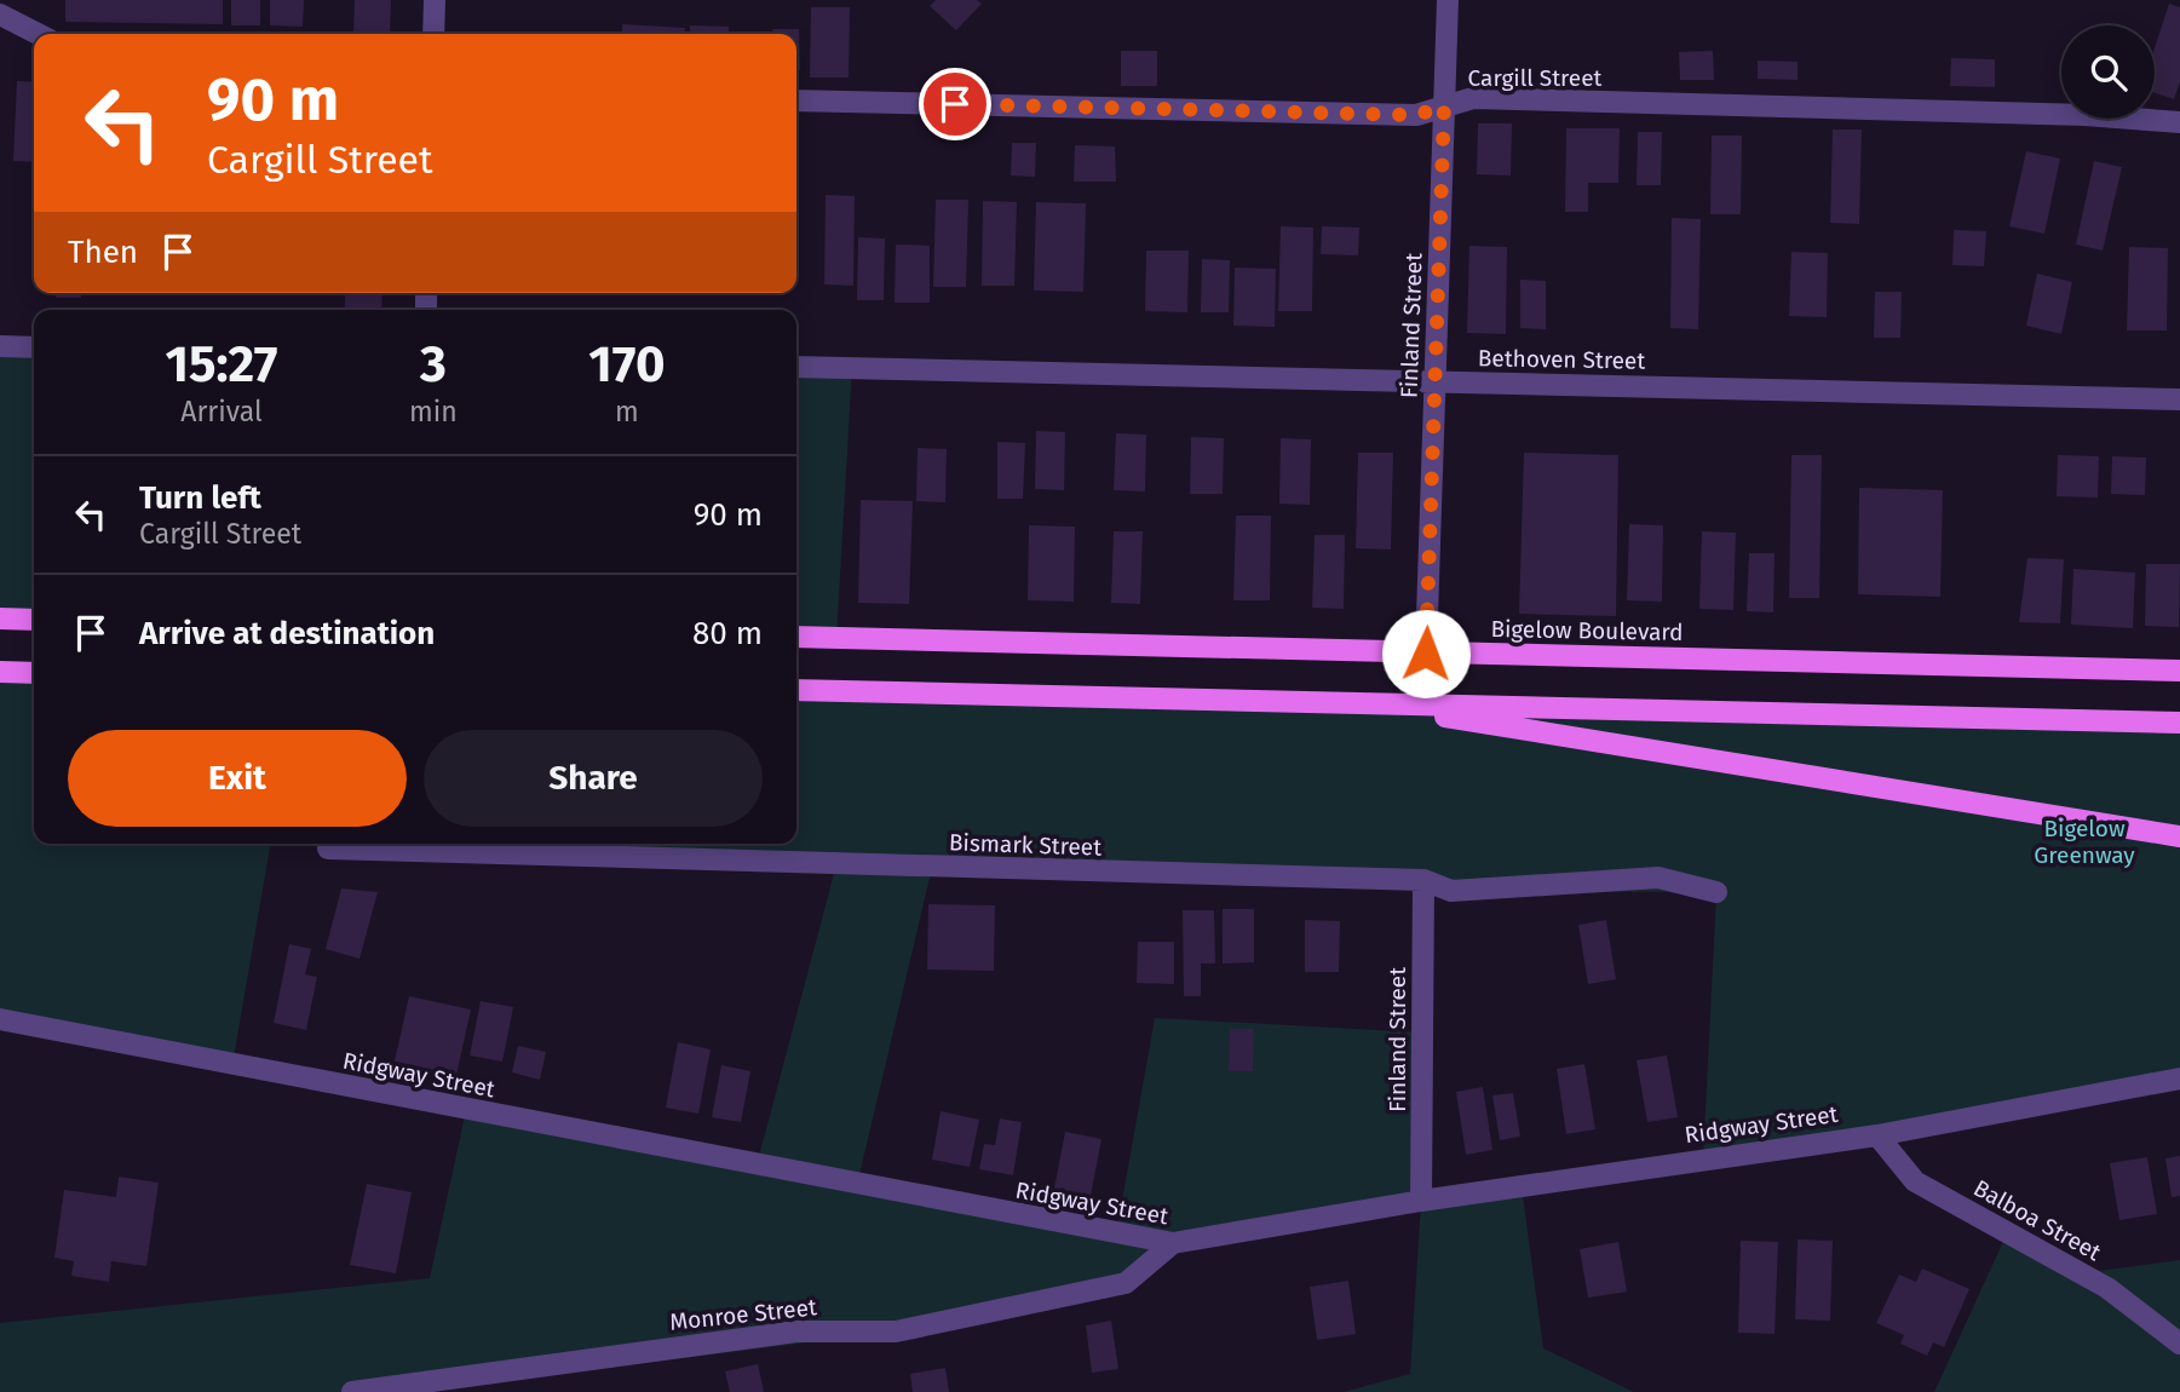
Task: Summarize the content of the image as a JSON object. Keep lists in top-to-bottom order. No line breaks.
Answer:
{"streets":{"main road":["Bigelow Boulevard"],"street":["Cargill Street","Finland Street","Bethoven Street","Bismark Street","Ridgway Street","Balboa Street","Monroe Street"]},"crossings":[["Cargill Street","Finland Street"],["Finland Street","Bethoven Street"],["Finland Street","Bigelow Boulevard"],["Finland Street","Bismark Street"],["Finland Street","Ridgway Street"],["Ridgway Street","Balboa Street"],["Ridgway Street","Monroe Street"]],"parks":["Bigelow Greenway"],"page":{"turn":["90 m","Cargill Street"],"then":"Then","eta":["15:27","Arrival","3","min","170","m"],"list":[{"name":"Turn left","note":"Cargill Street","value":"90 m"},{"name":"Arrive at destination","value":"80 m"}],"buttons":["Exit","Share"]}}
